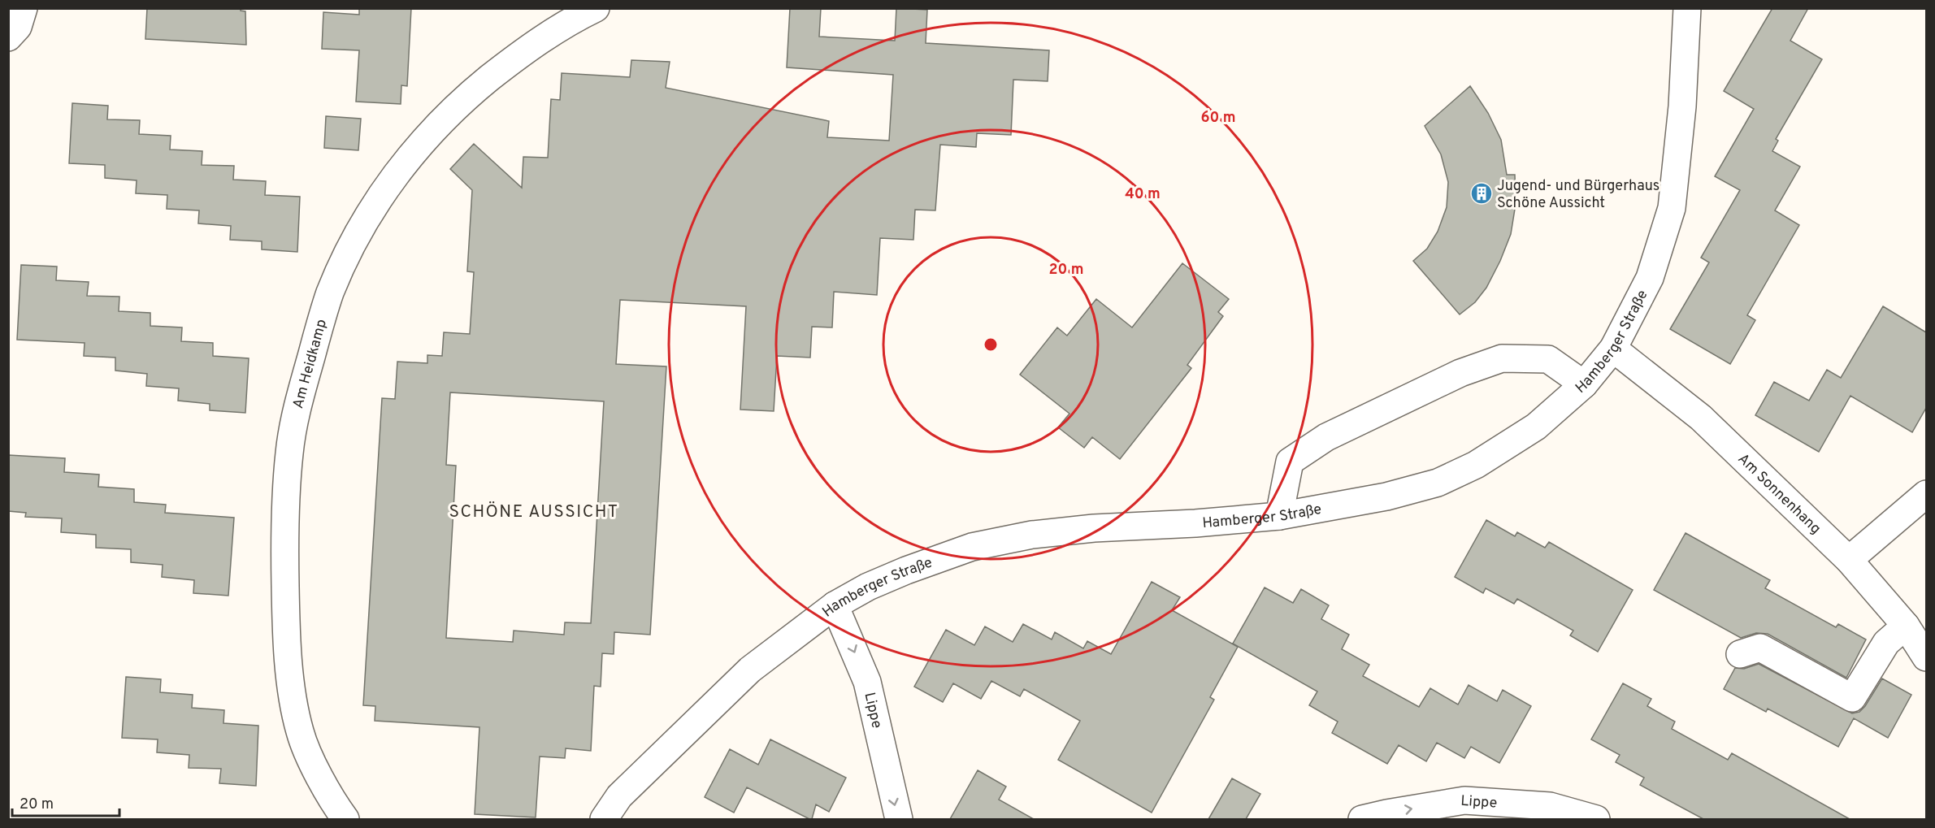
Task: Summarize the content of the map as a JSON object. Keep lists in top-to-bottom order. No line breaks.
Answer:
{"streets":{"street":["Hamberger Straße","Am Heidkamp","Am Sonnenhang","Lippe"]},"crossings":[["Hamberger Straße","Am Sonnenhang"],["Hamberger Straße","Lippe"]],"districts":["SCHÖNE AUSSICHT"],"places":{"building":["Jugend- und Bürgerhaus Schöne Aussicht"]},"scale_bar":"20 m","rings":["60 m","40 m","20 m"]}
